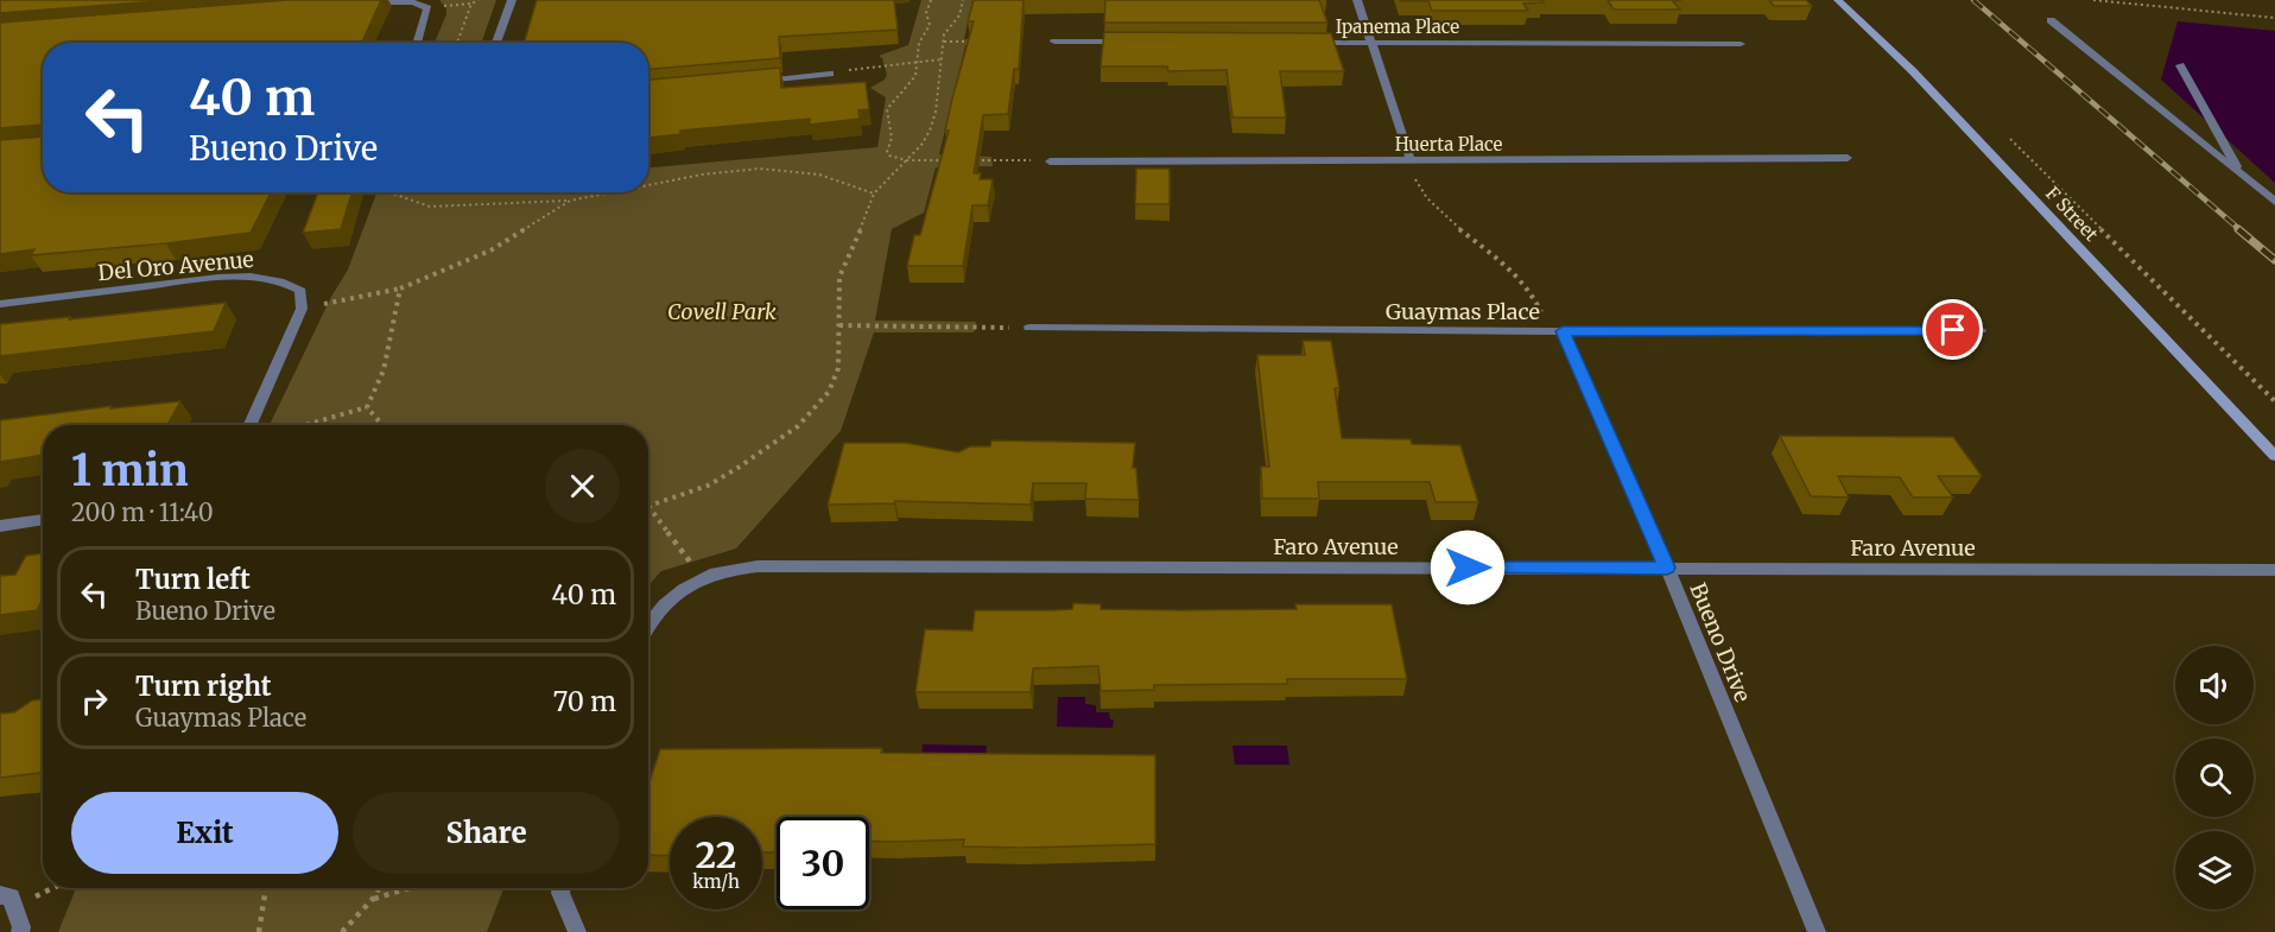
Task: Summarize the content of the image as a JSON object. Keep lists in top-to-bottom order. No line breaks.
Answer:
{"streets":{"street":["Ipanema Place","Huerta Place","F Street","Del Oro Avenue","Guaymas Place","Faro Avenue","Bueno Drive"]},"crossings":[["Guaymas Place","Bueno Drive"],["Faro Avenue","Bueno Drive"]],"parks":["Covell Park"],"page":{"turn":["40 m","Bueno Drive"],"heading":["1 min","200 m · 11:40"],"list":[{"name":"Turn left","note":"Bueno Drive","value":"40 m"},{"name":"Turn right","note":"Guaymas Place","value":"70 m"}],"buttons":["Exit","Share"],"speed":"22 km/h","limit":"30"}}
